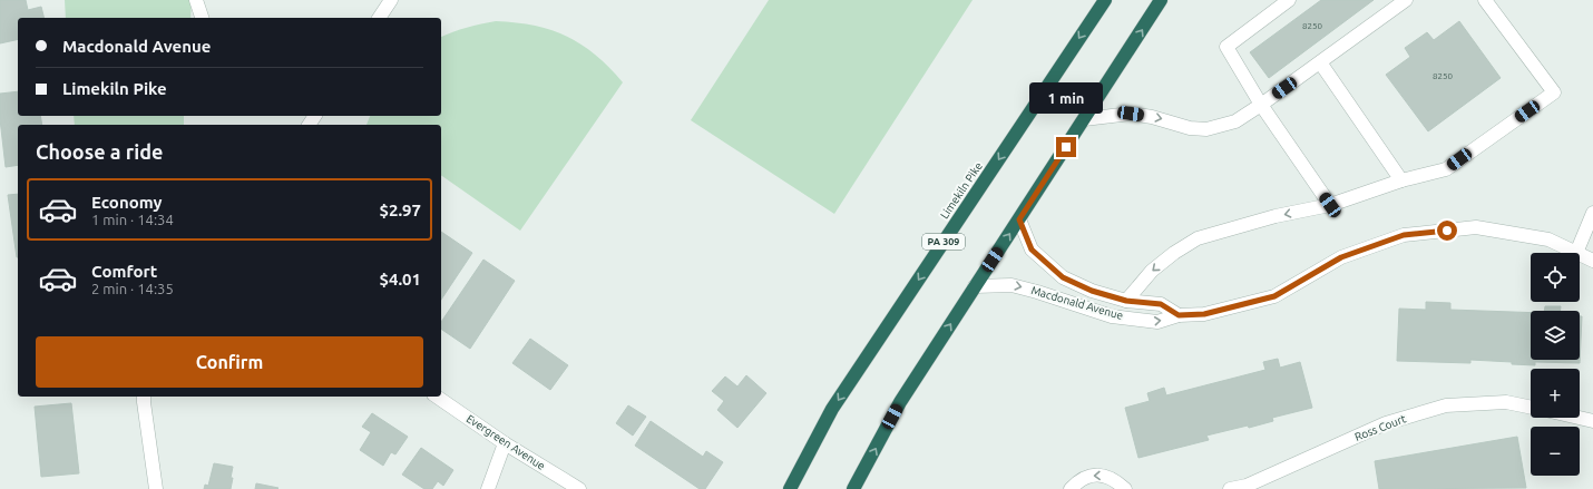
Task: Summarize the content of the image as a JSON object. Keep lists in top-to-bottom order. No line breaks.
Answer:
{"streets":{"highway":["Limekiln Pike","PA 309"],"street":["Macdonald Avenue","Ross Court","Evergreen Avenue"]},"house_numbers":["8250","8250"],"page":{"banner":["Macdonald Avenue","Limekiln Pike"],"bubble":"1 min","heading":"Choose a ride","list":[{"name":"Economy","note":"1 min · 14:34","value":"$2.97"},{"name":"Comfort","note":"2 min · 14:35","value":"$4.01"}],"map_buttons":["+","−"],"buttons":"Confirm"}}
